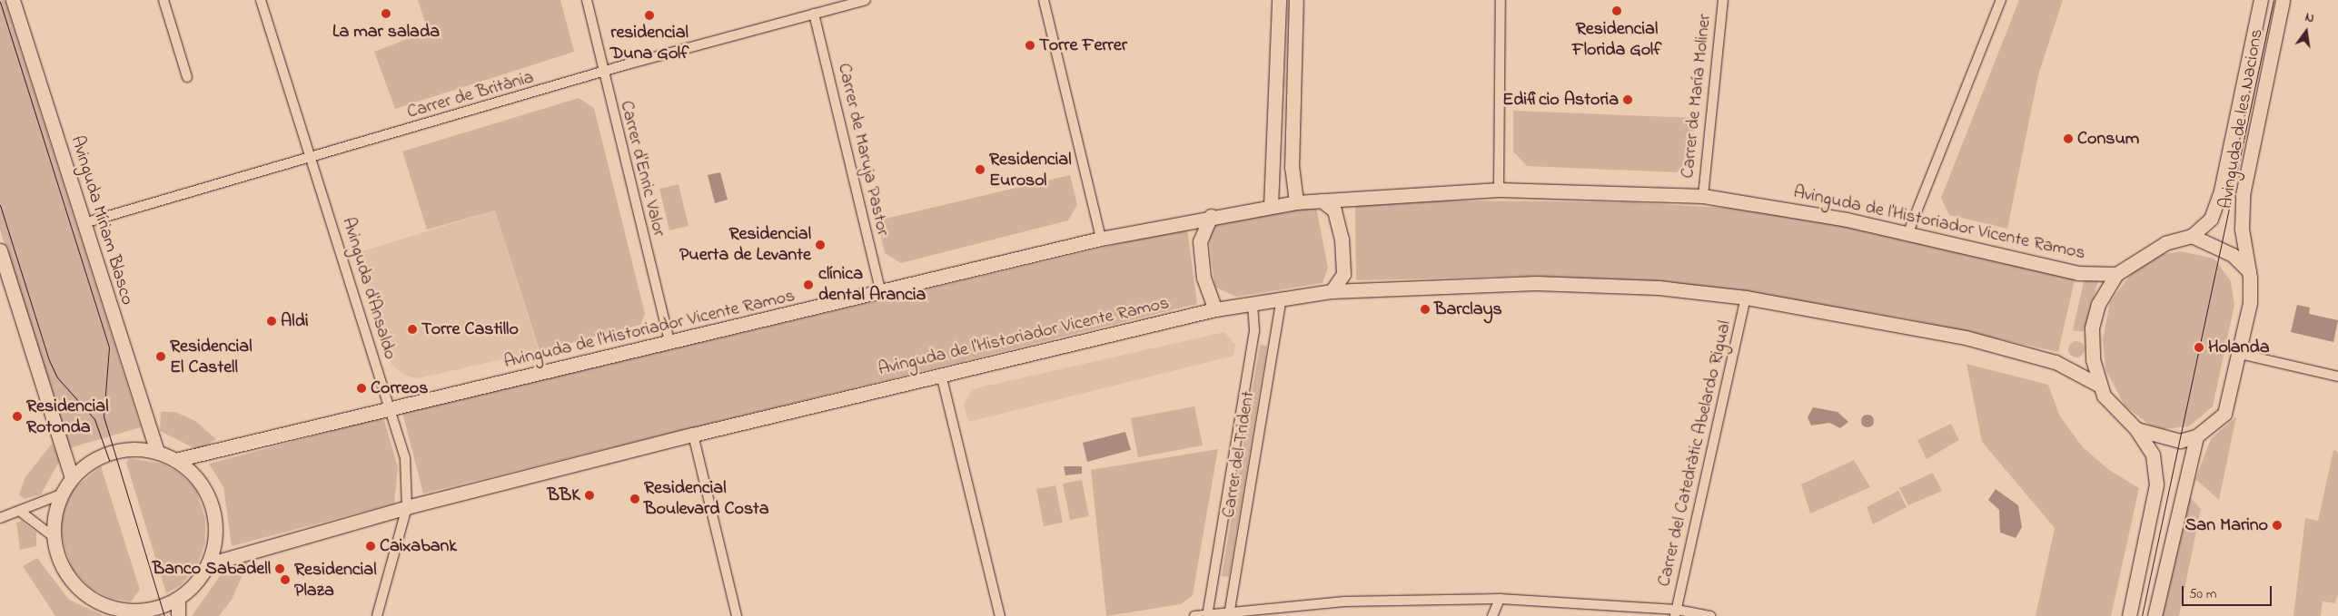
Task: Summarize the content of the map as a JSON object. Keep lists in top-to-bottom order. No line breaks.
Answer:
{"streets":{"street":["Carrer de Britània","Carrer de María Moliner","Avinguda de les Nacions","Carrer de Maruja Pastor","Carrer d'Enric Valor","Avinguda Míriam Blasco","Avinguda de l'Historiador Vicente Ramos","Avinguda d'Ansaldo","Carrer del Catedràtic Abelardo Rigual","Carrer del Trident"]},"crossings":[["Carrer de Britània","Carrer de Maruja Pastor"],["Carrer de Britània","Carrer d'Enric Valor"],["Carrer de Britània","Avinguda Míriam Blasco"],["Carrer de Britània","Avinguda d'Ansaldo"],["Carrer de María Moliner","Avinguda de l'Historiador Vicente Ramos"],["Carrer de Maruja Pastor","Avinguda de l'Historiador Vicente Ramos"],["Carrer d'Enric Valor","Avinguda de l'Historiador Vicente Ramos"],["Avinguda Míriam Blasco","Avinguda de l'Historiador Vicente Ramos"],["Avinguda de l'Historiador Vicente Ramos","Avinguda d'Ansaldo"],["Avinguda de l'Historiador Vicente Ramos","Carrer del Catedràtic Abelardo Rigual"],["Avinguda de l'Historiador Vicente Ramos","Carrer del Trident"]],"places":["Residencial Florida Golf","La mar salada","residencial Duna Golf","Torre Ferrer","Edificio Astoria","Consum","Residencial Eurosol","Residencial Puerta de Levante","clínica dental Arancia","Barclays","Aldi","Torre Castillo","Holanda","Residencial El Castell","Correos","Residencial Rotonda","BBK","Residencial Boulevard Costa","San Marino","Caixabank","Banco Sabadell","Residencial Plaza"],"scale_bar":"50 m","north":"top"}
